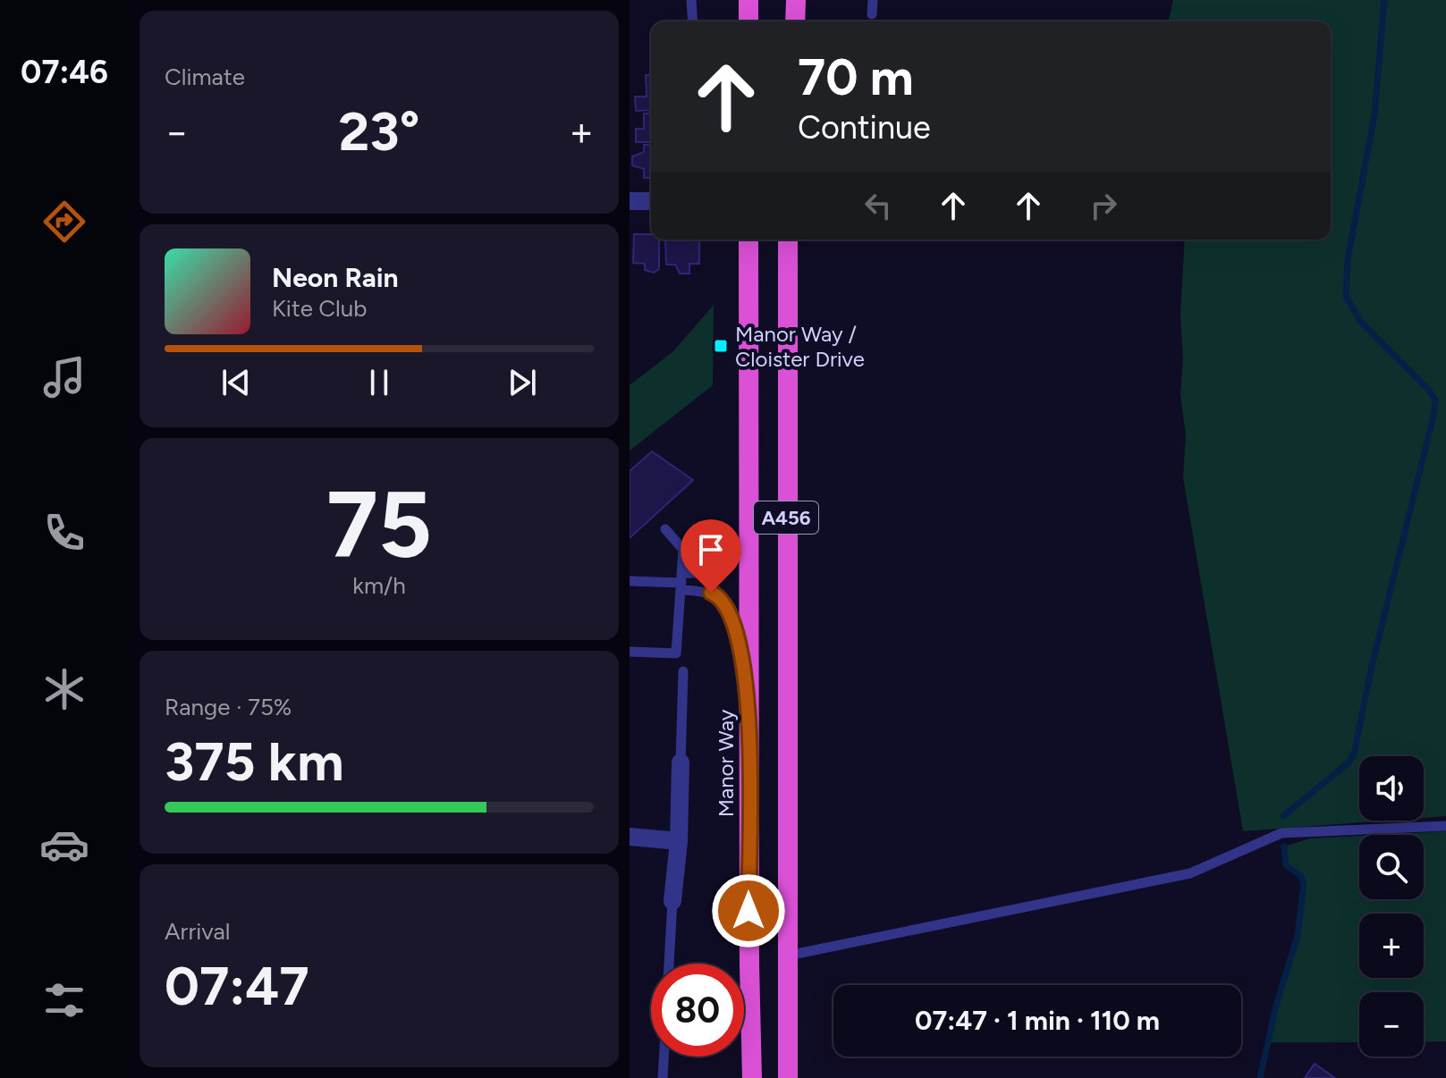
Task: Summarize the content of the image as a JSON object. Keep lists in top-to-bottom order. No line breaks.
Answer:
{"streets":{"highway":["A456","Manor Way"]},"places":{"transit":["Manor Way / Cloister Drive"]},"page":{"tabs":"07:46","tile":["Climate",["75","km/h"],["Range · 75%","375 km"],["Arrival","07:47"]],"turn":["70 m","Continue"],"heat":["−","23°","+"],"song":["Neon Rain","Kite Club"],"map_buttons":["+","−"],"limit":"80","trip":"07:47 · 1 min · 110 m"}}
